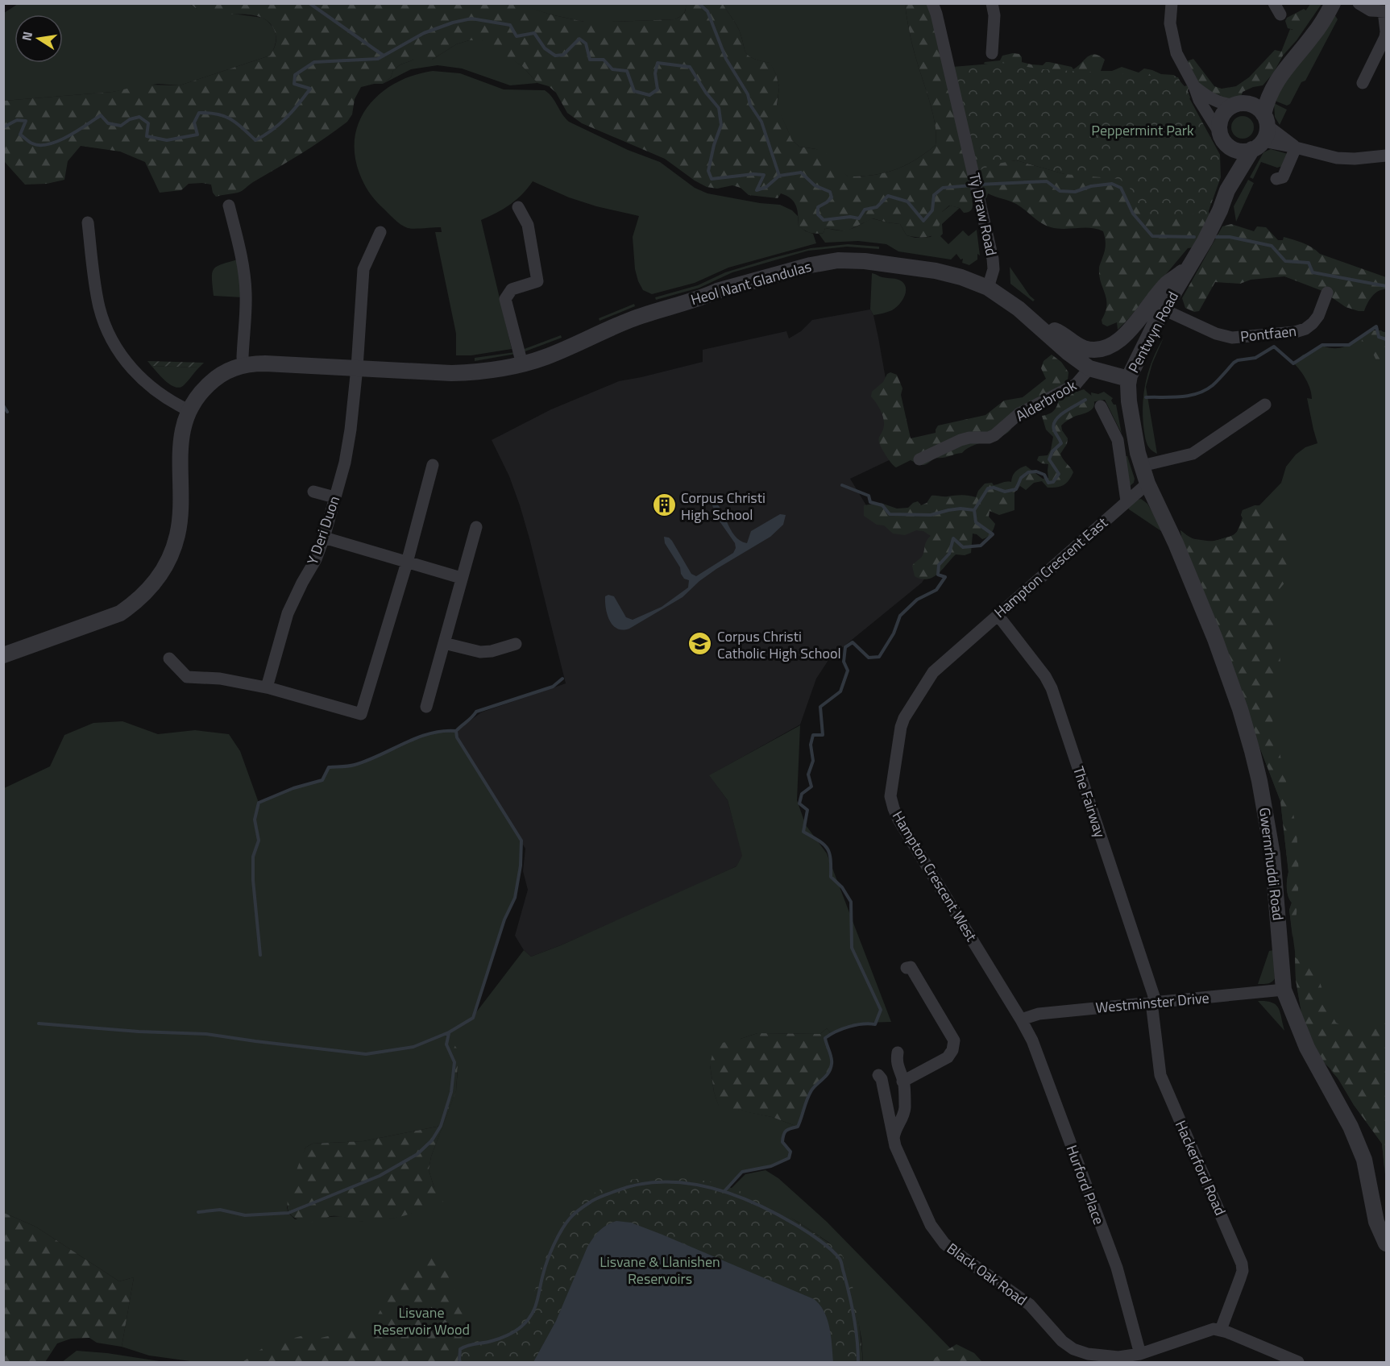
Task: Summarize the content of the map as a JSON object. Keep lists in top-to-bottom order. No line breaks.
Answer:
{"streets":{"street":["Tŷ Draw Road","Heol Nant Glandulas","Pentwyn Road","Pontfaen","Alderbrook","Y Deri Duon","Hampton Crescent East","The Fairway","Gwernrhuddi Road","Hampton Crescent West","Westminster Drive","Hackerford Road","Hurford Place","Black Oak Road"]},"crossings":[["Tŷ Draw Road","Heol Nant Glandulas"],["Heol Nant Glandulas","Y Deri Duon"],["Pentwyn Road","Pontfaen"],["Pentwyn Road","Hampton Crescent East"],["Pentwyn Road","Gwernrhuddi Road"],["Hampton Crescent East","The Fairway"],["Hampton Crescent East","Gwernrhuddi Road"],["Hampton Crescent East","Hampton Crescent West"],["The Fairway","Westminster Drive"],["The Fairway","Hackerford Road"],["Gwernrhuddi Road","Westminster Drive"],["Hampton Crescent West","Westminster Drive"],["Hampton Crescent West","Hurford Place"],["Westminster Drive","Hackerford Road"],["Westminster Drive","Hurford Place"],["Hackerford Road","Black Oak Road"],["Hurford Place","Black Oak Road"]],"parks":["Peppermint Park","Lisvane & Llanishen Reservoirs","Lisvane Reservoir Wood"],"places":{"building":["Corpus Christi High School"],"school or university":["Corpus Christi Catholic High School"]},"north":"left"}
